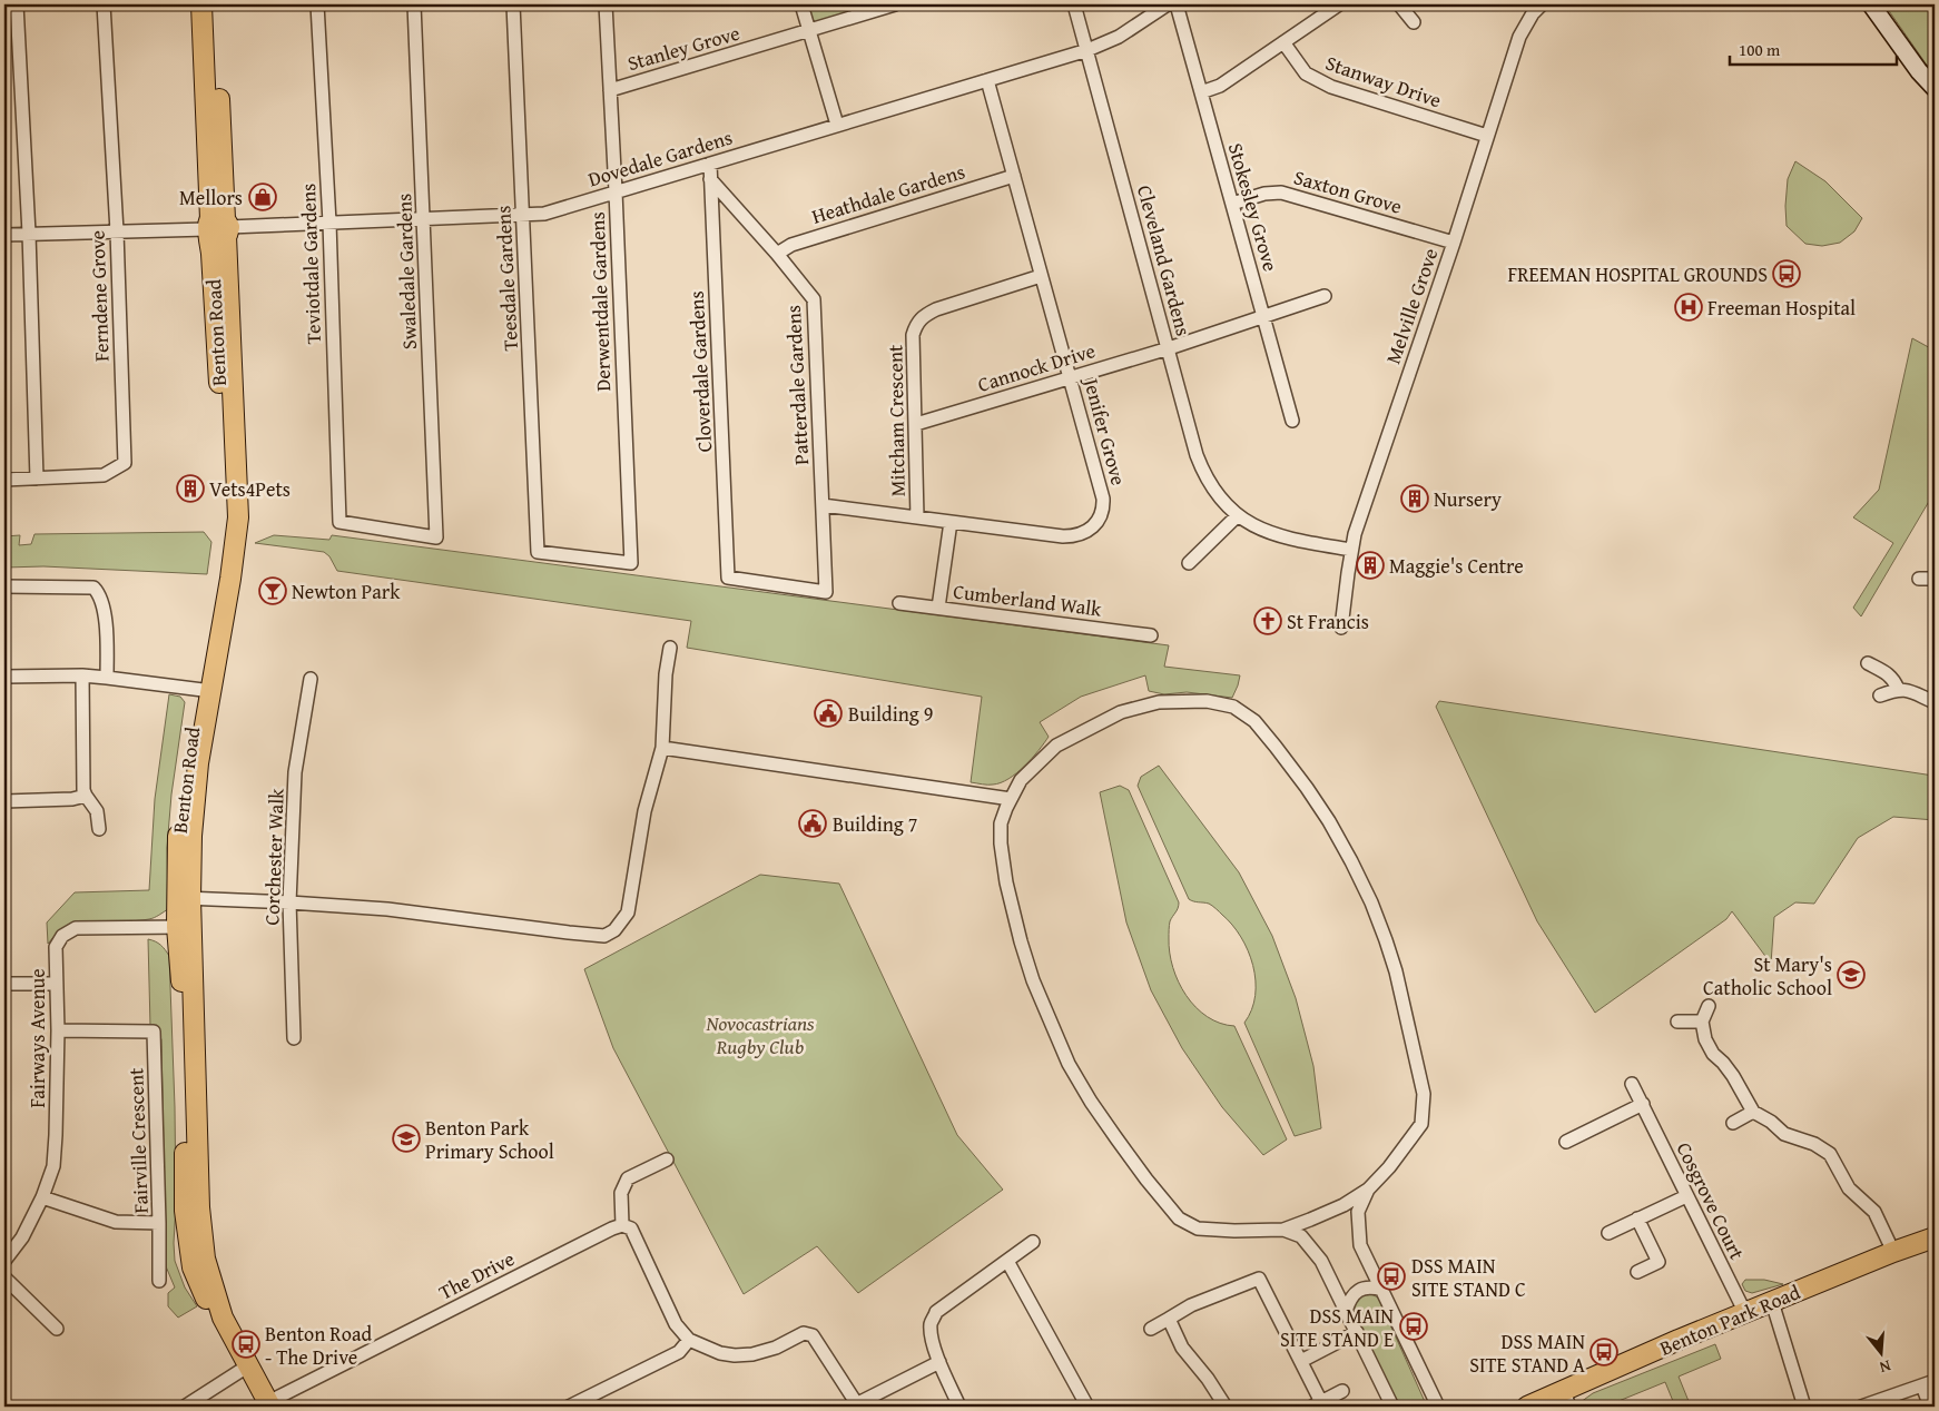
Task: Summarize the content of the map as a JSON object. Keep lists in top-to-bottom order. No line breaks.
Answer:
{"streets":{"main road":["Benton Road","Benton Park Road"],"street":["Stanley Grove","Stanway Drive","Dovedale Gardens","Saxton Grove","Heathdale Gardens","Stokesley Grove","Cleveland Gardens","Teviotdale Gardens","Swaledale Gardens","Teesdale Gardens","Ferndene Grove","Derwentdale Gardens","Melville Grove","Cannock Drive","Cloverdale Gardens","Patterdale Gardens","Mitcham Crescent","Jenifer Grove","Cumberland Walk","Corchester Walk","Fairways Avenue","Fairville Crescent","Cosgrove Court","The Drive"]},"crossings":[["Stanley Grove","Derwentdale Gardens"],["Stanway Drive","Melville Grove"],["Dovedale Gardens","Cleveland Gardens"],["Dovedale Gardens","Teviotdale Gardens"],["Dovedale Gardens","Swaledale Gardens"],["Dovedale Gardens","Teesdale Gardens"],["Dovedale Gardens","Ferndene Grove"],["Dovedale Gardens","Derwentdale Gardens"],["Dovedale Gardens","Benton Road"],["Dovedale Gardens","Cloverdale Gardens"],["Dovedale Gardens","Jenifer Grove"],["Saxton Grove","Stokesley Grove"],["Saxton Grove","Melville Grove"],["Heathdale Gardens","Patterdale Gardens"],["Heathdale Gardens","Jenifer Grove"],["Stokesley Grove","Cannock Drive"],["Cleveland Gardens","Melville Grove"],["Cleveland Gardens","Cannock Drive"],["Teviotdale Gardens","Swaledale Gardens"],["Teesdale Gardens","Derwentdale Gardens"],["Benton Road","Fairways Avenue"],["Benton Road","The Drive"],["Cannock Drive","Mitcham Crescent"],["Cannock Drive","Jenifer Grove"],["Cloverdale Gardens","Patterdale Gardens"],["Patterdale Gardens","Jenifer Grove"],["Mitcham Crescent","Jenifer Grove"],["Fairways Avenue","Fairville Crescent"],["Cosgrove Court","Benton Park Road"]],"parks":["Novocastrians Rugby Club"],"places":{"shop":["Mellors"],"bus stop":["FREEMAN HOSPITAL GROUNDS","DSS MAIN SITE STAND C","DSS MAIN SITE STAND E","Benton Road - The Drive","DSS MAIN SITE STAND A"],"hospital":["Freeman Hospital"],"building":["Vets4Pets","Nursery","Maggie's Centre"],"bar":["Newton Park"],"church":["St Francis"],"public building":["Building 9","Building 7"],"school or university":["St Mary's Catholic School","Benton Park Primary School"]},"scale_bar":"100 m","north":"bottom"}
